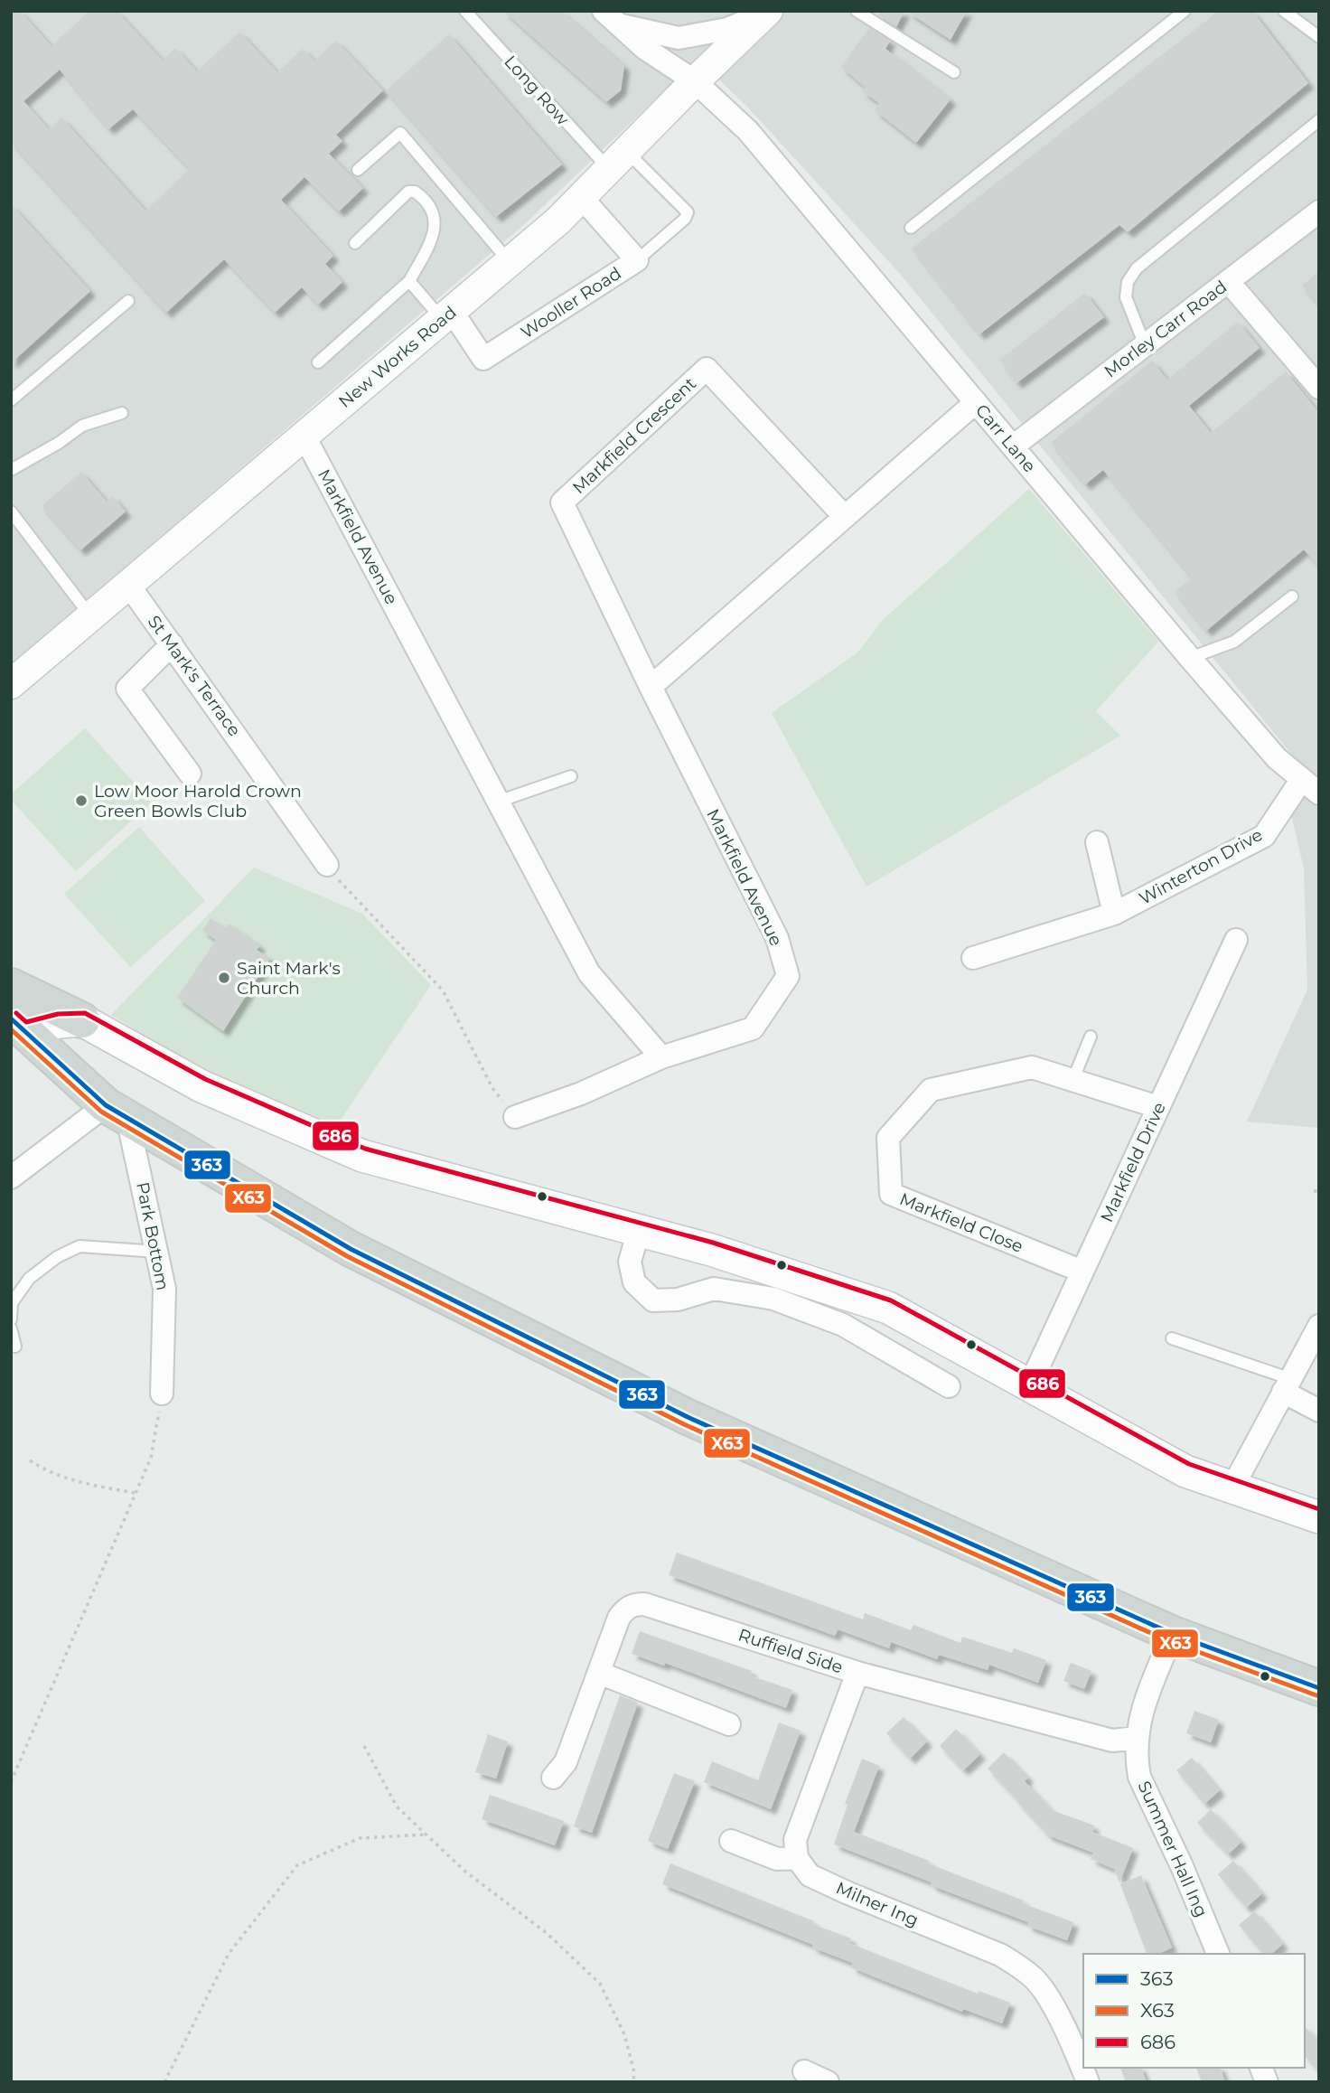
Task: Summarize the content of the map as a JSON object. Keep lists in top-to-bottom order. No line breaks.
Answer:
{"streets":{"street":["Wooller Road","Morley Carr Road","New Works Road","Markfield Crescent","Carr Lane","Markfield Avenue","St Mark's Terrace","Winterton Drive","Markfield Drive","Markfield Close","Park Bottom","Ruffield Side","Summer Hall Ing","Milner Ing"],"lane":["Long Row"]},"crossings":[["Long Row","Wooller Road"],["Long Row","New Works Road"],["Wooller Road","New Works Road"],["Morley Carr Road","Carr Lane"],["New Works Road","Carr Lane"],["New Works Road","Markfield Avenue"],["New Works Road","St Mark's Terrace"],["Markfield Crescent","Markfield Avenue"],["Carr Lane","Winterton Drive"],["Markfield Drive","Markfield Close"],["Ruffield Side","Summer Hall Ing"]],"places":["Low Moor Harold Crown Green Bowls Club","Saint Mark's Church"],"lines":["transit line 686","transit line 363","transit line X63"],"legend":["363","X63","686"]}
